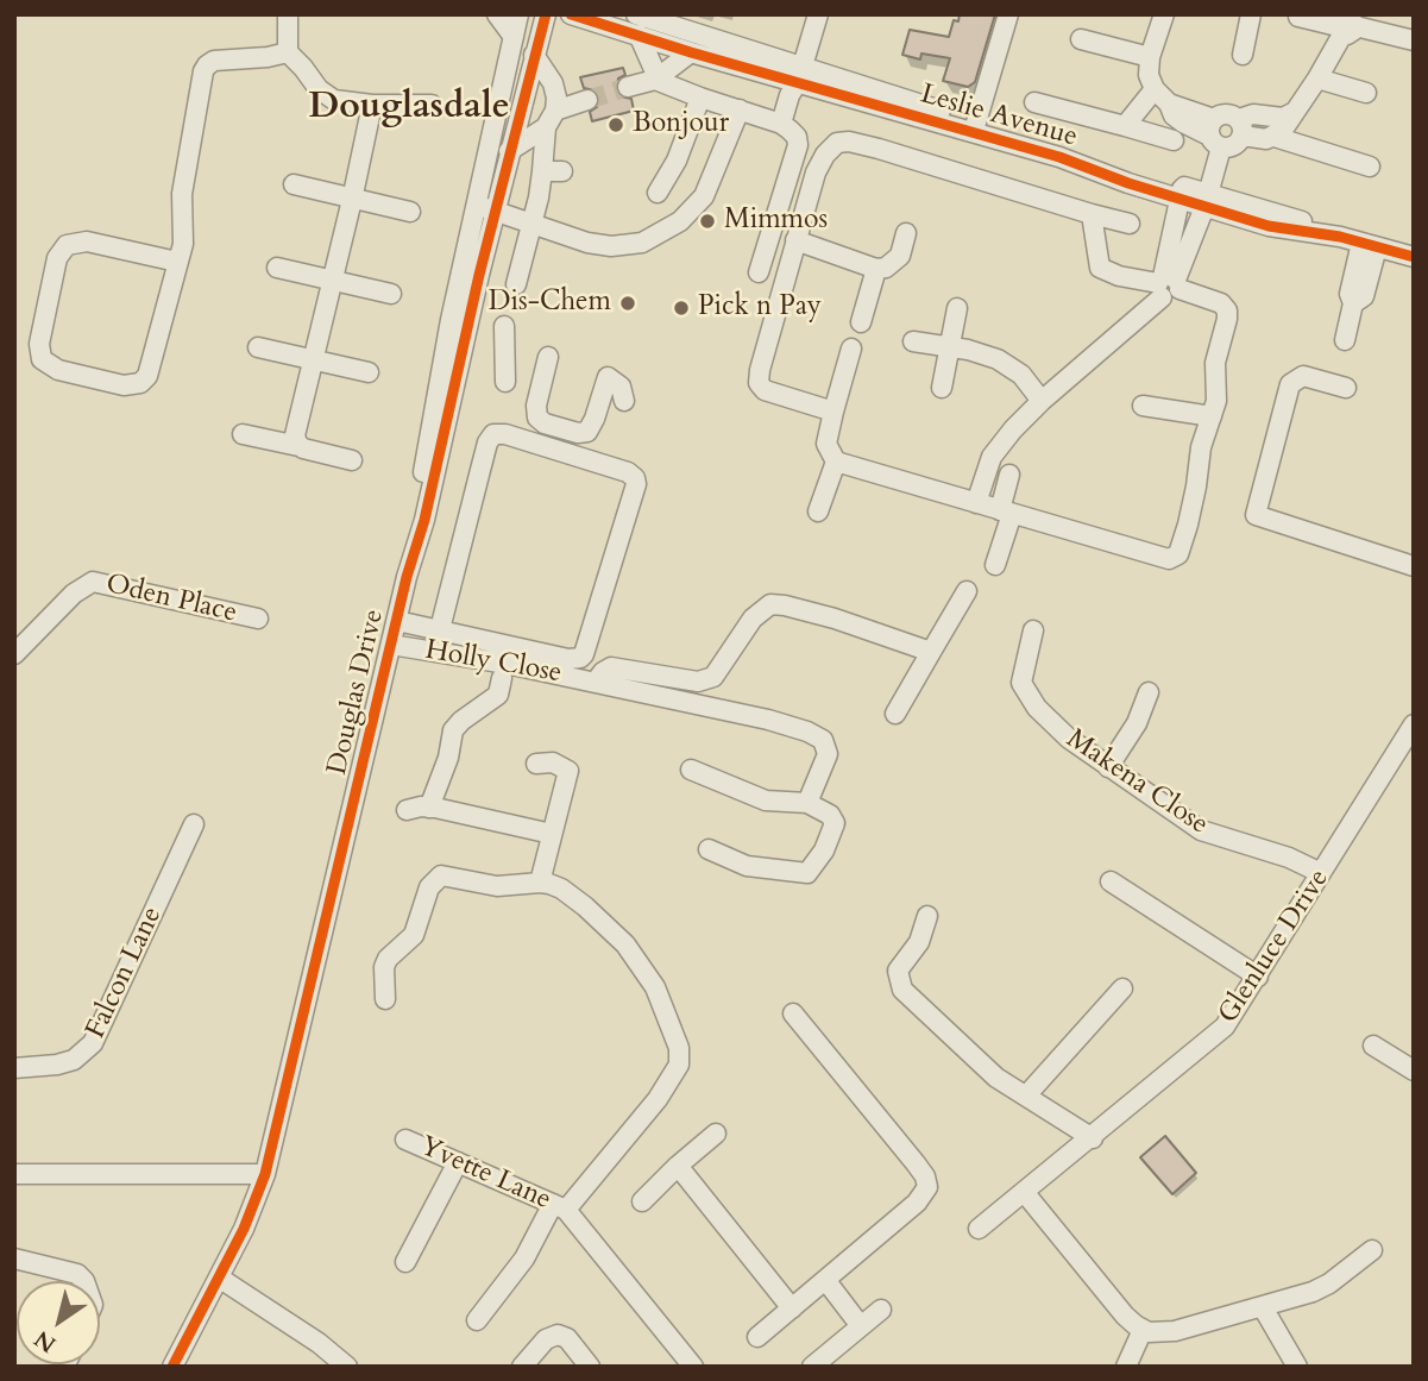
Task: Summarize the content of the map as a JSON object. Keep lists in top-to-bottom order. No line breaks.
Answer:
{"streets":{"street":["Leslie Avenue","Oden Place","Holly Close","Douglas Drive","Makena Close","Glenluce Drive","Falcon Lane","Yvette Lane"]},"crossings":[["Holly Close","Douglas Drive"],["Makena Close","Glenluce Drive"]],"districts":["Douglasdale"],"places":["Bonjour","Mimmos","Dis-Chem","Pick n Pay"],"north":"bottom left"}
